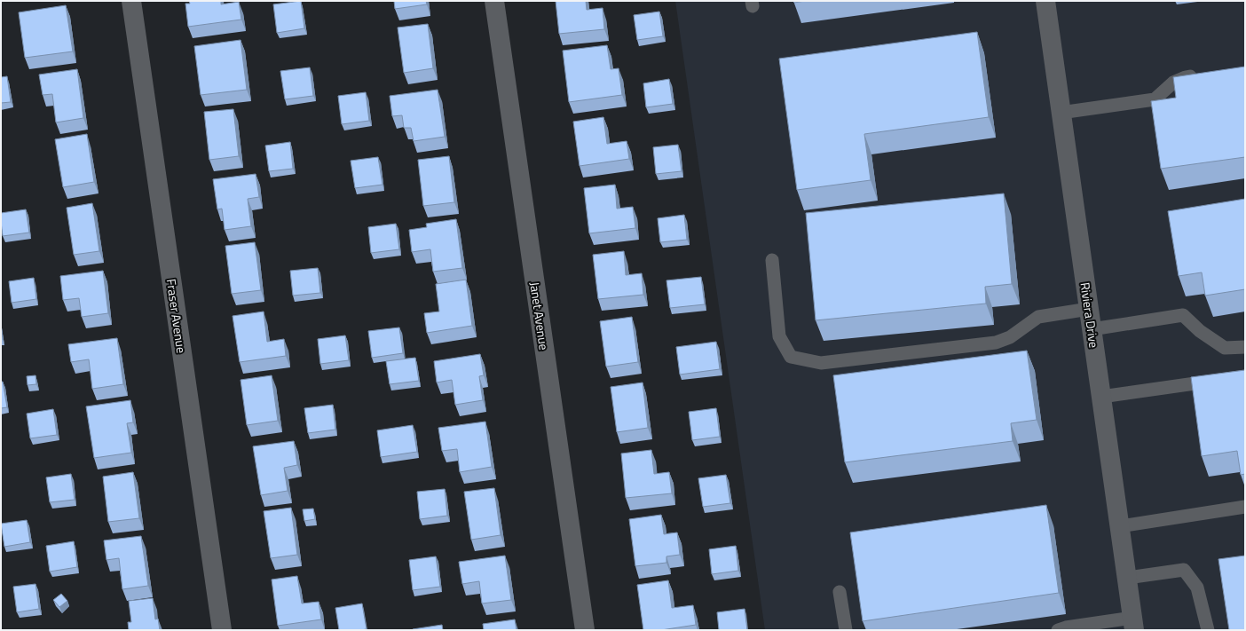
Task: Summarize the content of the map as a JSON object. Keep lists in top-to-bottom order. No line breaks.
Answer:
{"streets":{"street":["Riviera Drive","Fraser Avenue","Janet Avenue"]}}
